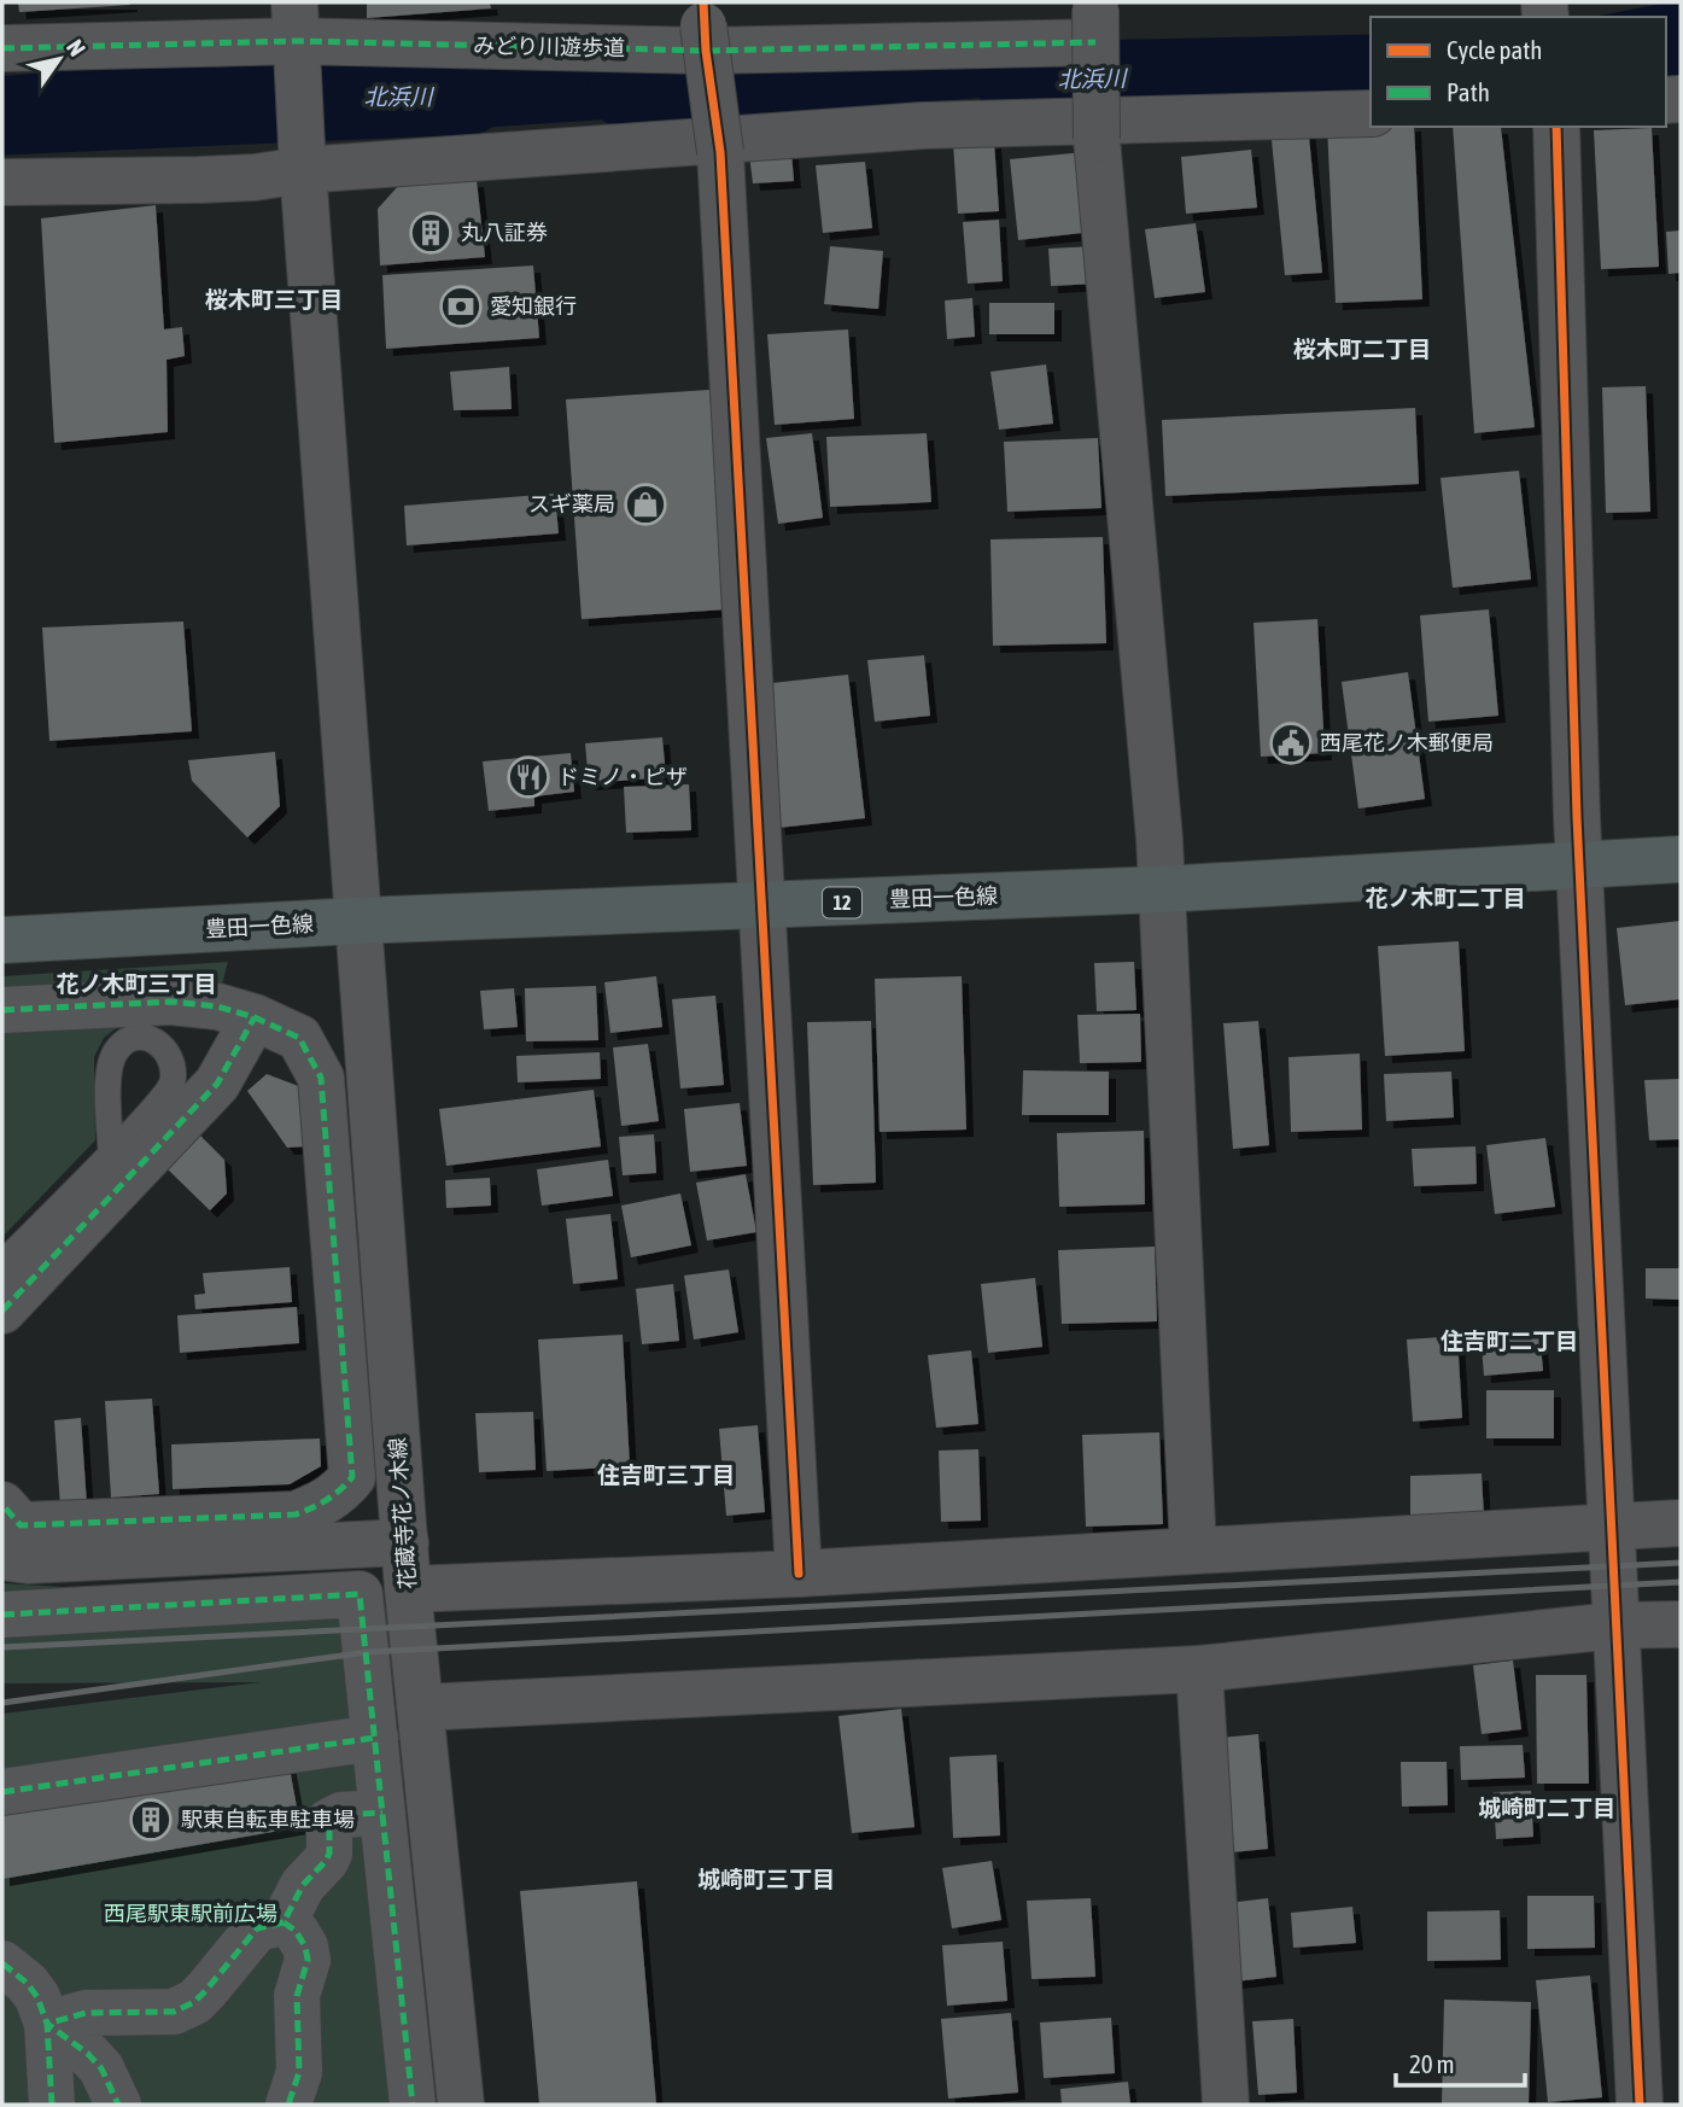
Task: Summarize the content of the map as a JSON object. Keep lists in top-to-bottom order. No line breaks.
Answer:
{"streets":{"main road":["豊田一色線","12"],"street":["みどり川遊歩道","花蔵寺花ノ木線"]},"crossings":[["みどり川遊歩道","花蔵寺花ノ木線"],["豊田一色線","花蔵寺花ノ木線"]],"districts":["桜木町三丁目","桜木町二丁目","花ノ木町二丁目","花ノ木町三丁目","住吉町二丁目","住吉町三丁目","城崎町二丁目","城崎町三丁目"],"water":["北浜川"],"parks":["西尾駅東駅前広場"],"places":{"building":["丸八証券","駅東自転車駐車場"],"bank":["愛知銀行"],"shop":["スギ薬局"],"public building":["西尾花ノ木郵便局"],"restaurant":["ドミノ・ピザ"]},"legend":["Cycle path","Path"],"scale_bar":"20 m","north":"top right"}
